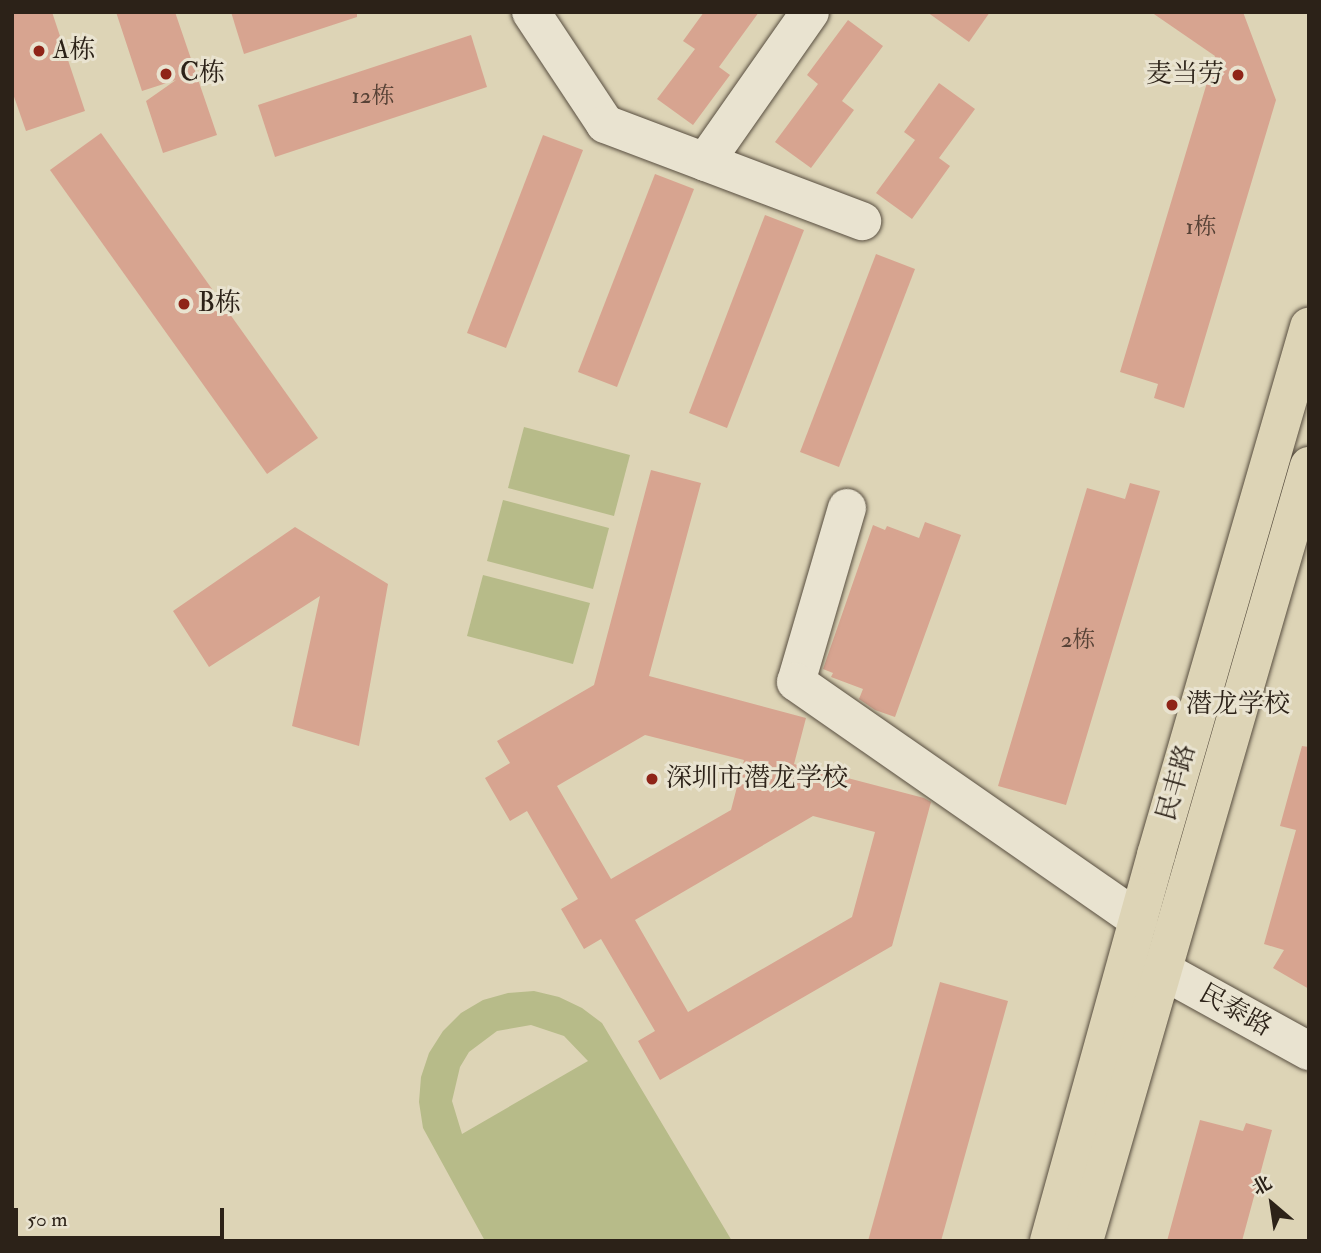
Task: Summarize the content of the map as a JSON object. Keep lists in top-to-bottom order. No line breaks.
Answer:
{"streets":{"main road":["民丰路"],"street":["民泰路"]},"crossings":[["民丰路","民泰路"]],"places":["A栋","C栋","麦当劳","B栋","潜龙学校","深圳市潜龙学校"],"house_numbers":["12栋","1栋","2栋"],"scale_bar":"50 m","north":"top left"}
